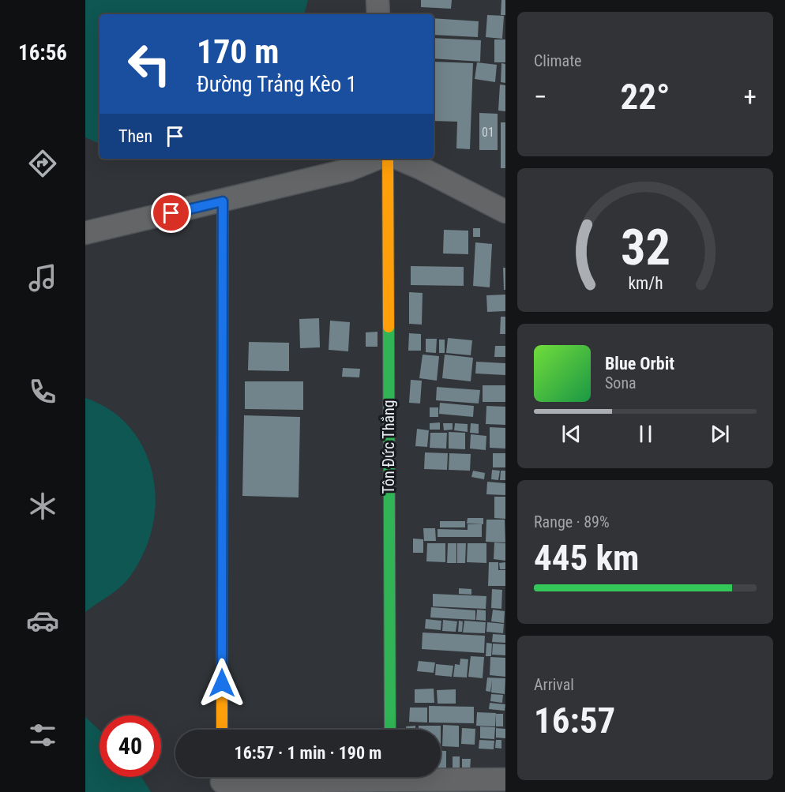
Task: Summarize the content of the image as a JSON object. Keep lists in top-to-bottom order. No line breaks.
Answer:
{"streets":{"street":["Tôn Đức Thắng"]},"house_numbers":["01"],"page":{"tabs":"16:56","tile":["Climate",["Range · 89%","445 km"],["Arrival","16:57"]],"turn":["170 m","Đường Trảng Kèo 1"],"heat":["−","22°","+"],"then":"Then","song":["Blue Orbit","Sona"],"limit":"40","trip":"16:57 · 1 min · 190 m","gauge":["32","km/h"]}}
